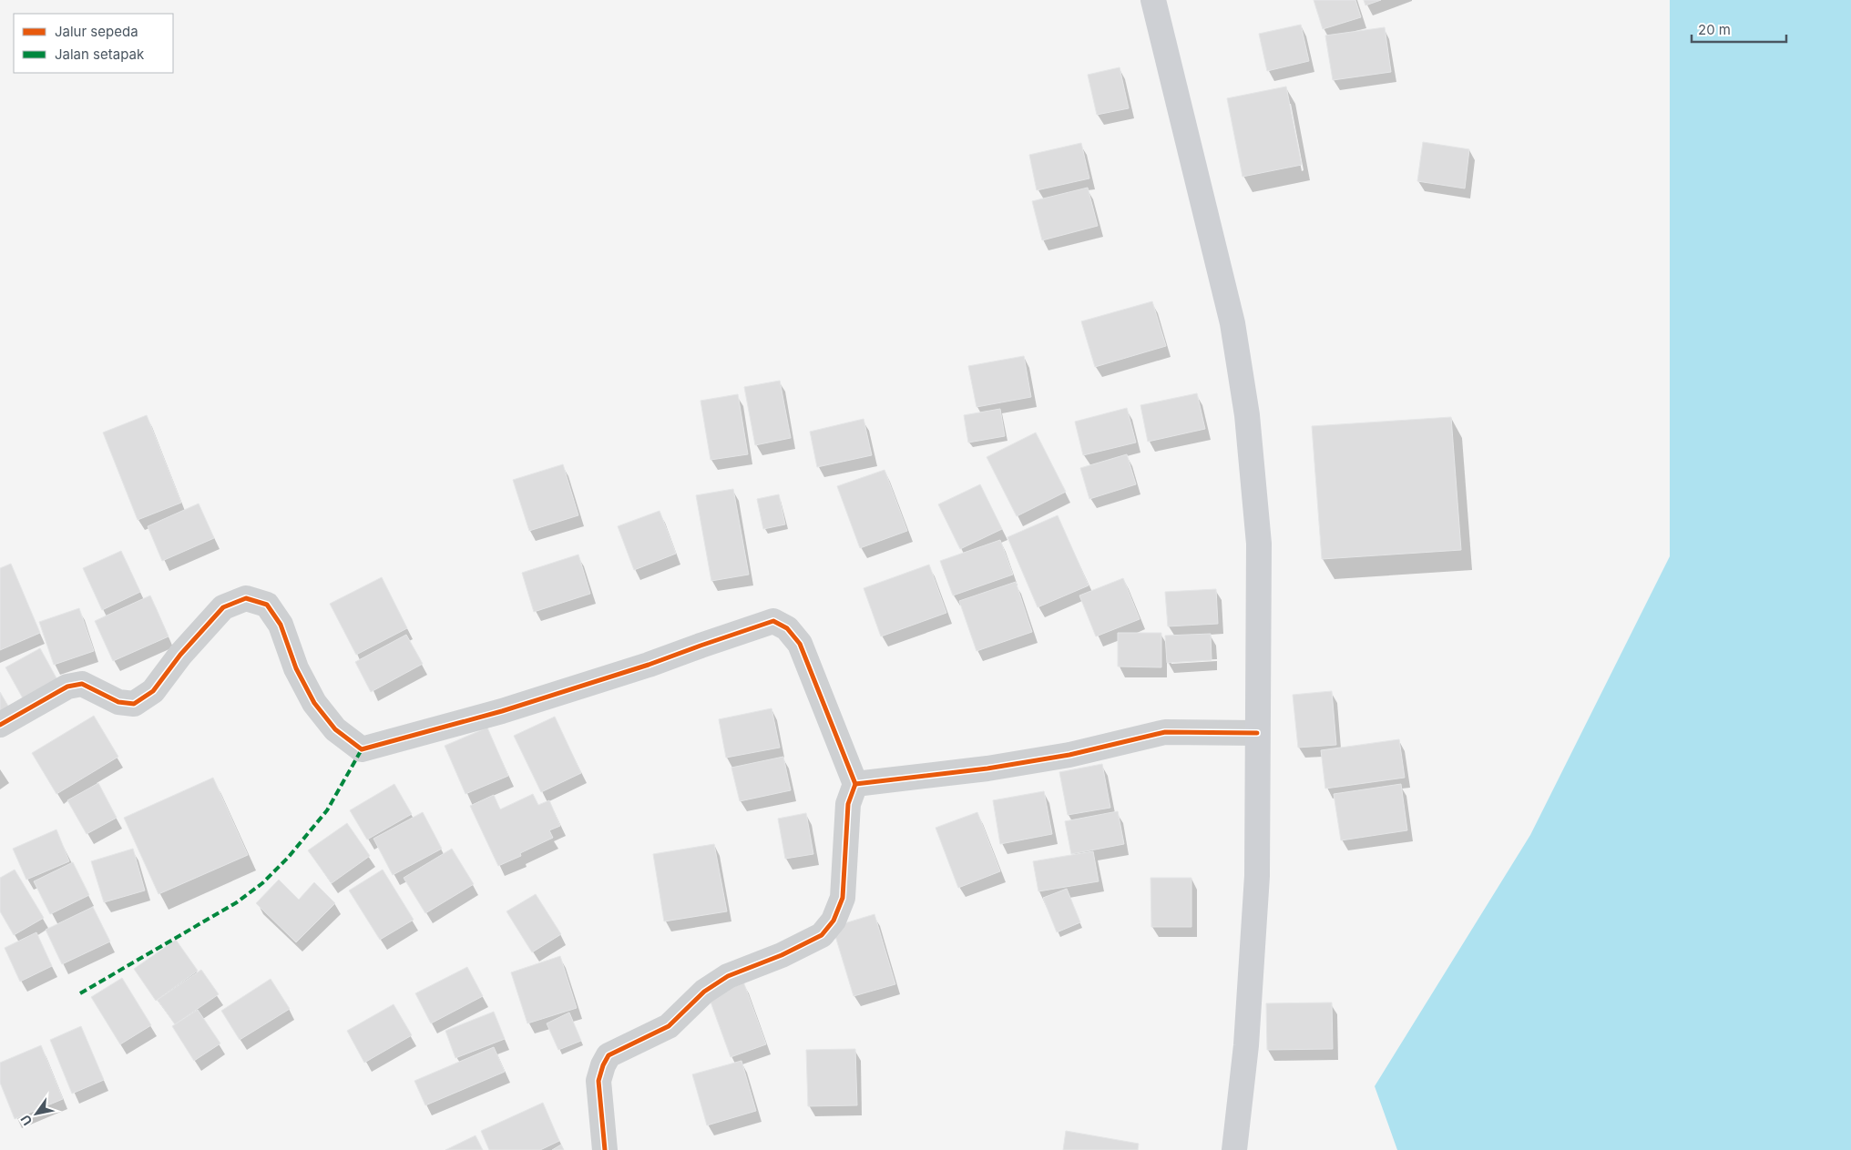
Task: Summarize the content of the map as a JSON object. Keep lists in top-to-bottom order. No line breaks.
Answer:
{"legend":["Jalur sepeda","Jalan setapak"],"scale_bar":"20 m","north":"bottom left"}
